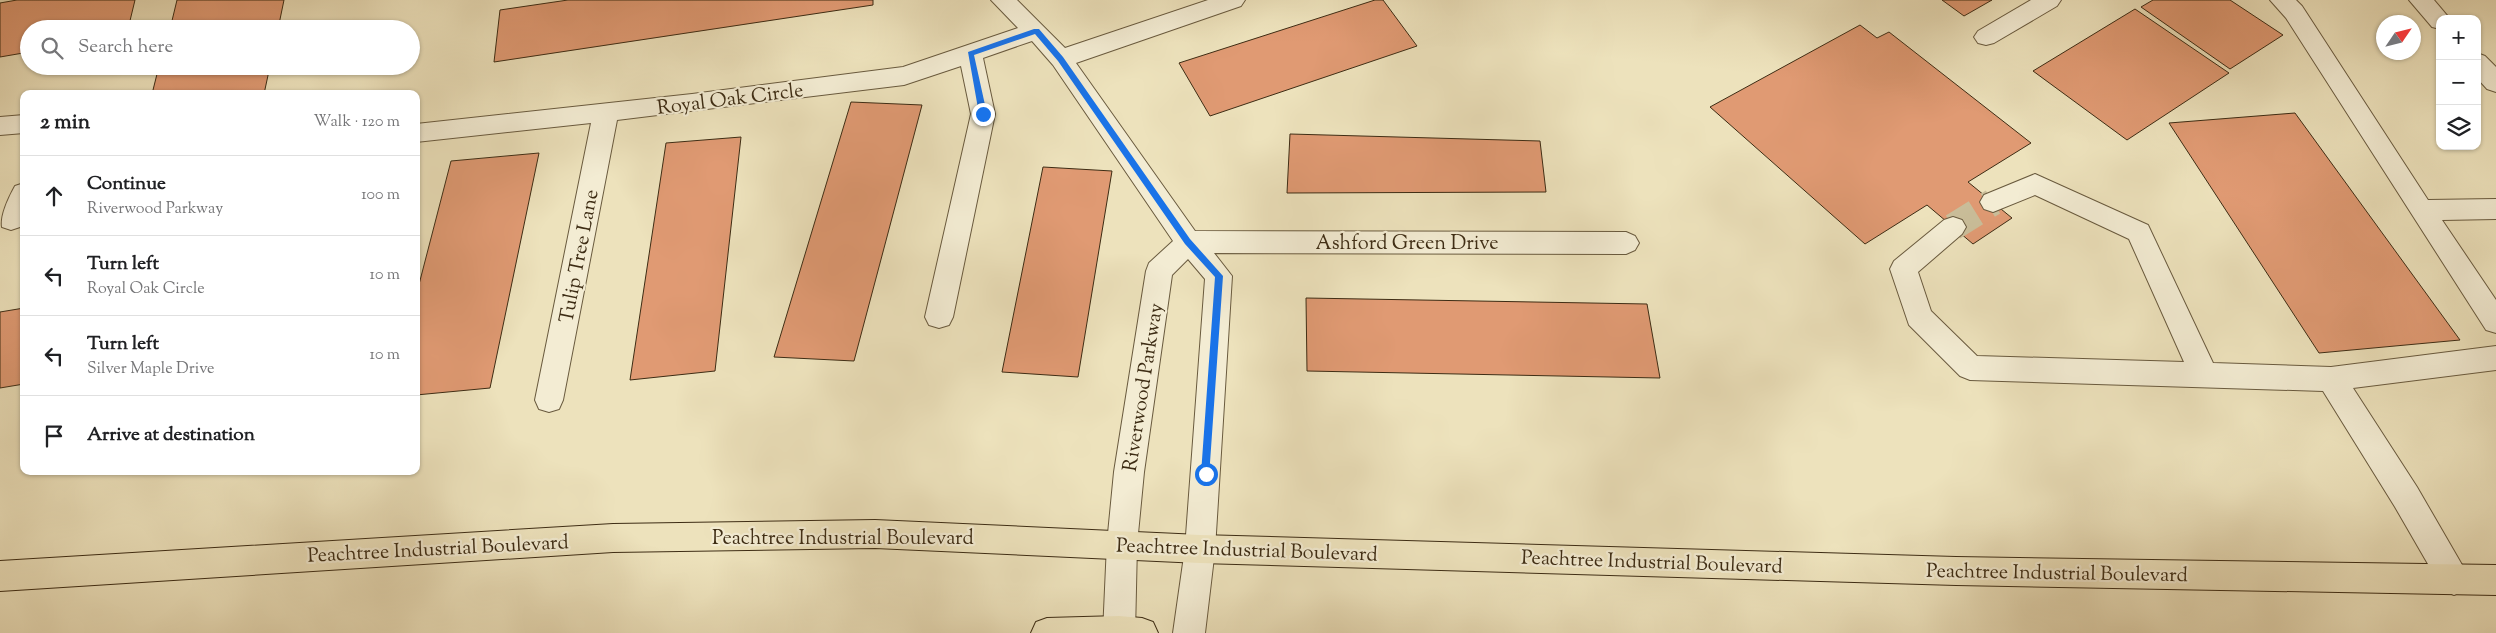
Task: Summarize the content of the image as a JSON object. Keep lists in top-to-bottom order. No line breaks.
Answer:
{"streets":{"highway":["Peachtree Industrial Boulevard"],"street":["Royal Oak Circle","Ashford Green Drive","Tulip Tree Lane","Riverwood Parkway"]},"crossings":[["Royal Oak Circle","Tulip Tree Lane"],["Ashford Green Drive","Riverwood Parkway"],["Riverwood Parkway","Peachtree Industrial Boulevard"]],"north":"top right","page":{"map_buttons":["+","−"],"search":"Search here","heading":["2 min","Walk · 120 m"],"list":[["Continue","Riverwood Parkway","100 m"],["Turn left","Royal Oak Circle","10 m"],["Turn left","Silver Maple Drive","10 m"],"Arrive at destination"]}}
